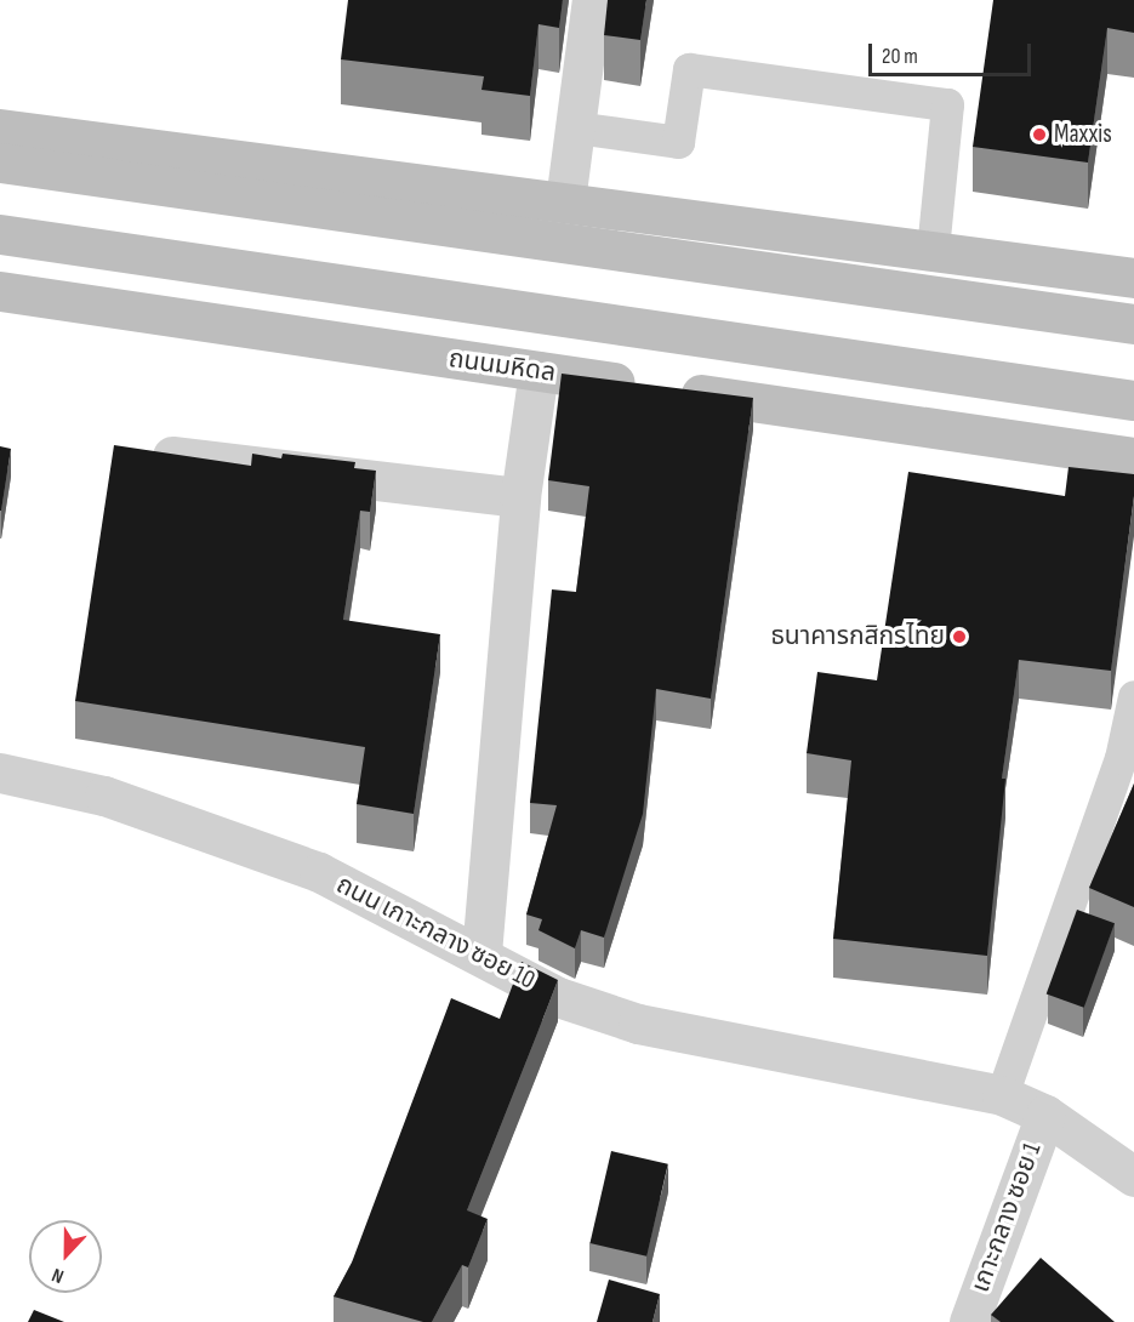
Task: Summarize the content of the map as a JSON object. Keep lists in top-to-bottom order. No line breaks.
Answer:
{"streets":{"main road":["ถนนมหิดล"],"street":["ถนน เกาะกลาง ซอย 10","เกาะกลาง ซอย 1"]},"crossings":[["ถนน เกาะกลาง ซอย 10","เกาะกลาง ซอย 1"]],"places":["Maxxis","ธนาคารกสิกรไทย"],"scale_bar":"20 m","north":"bottom"}
